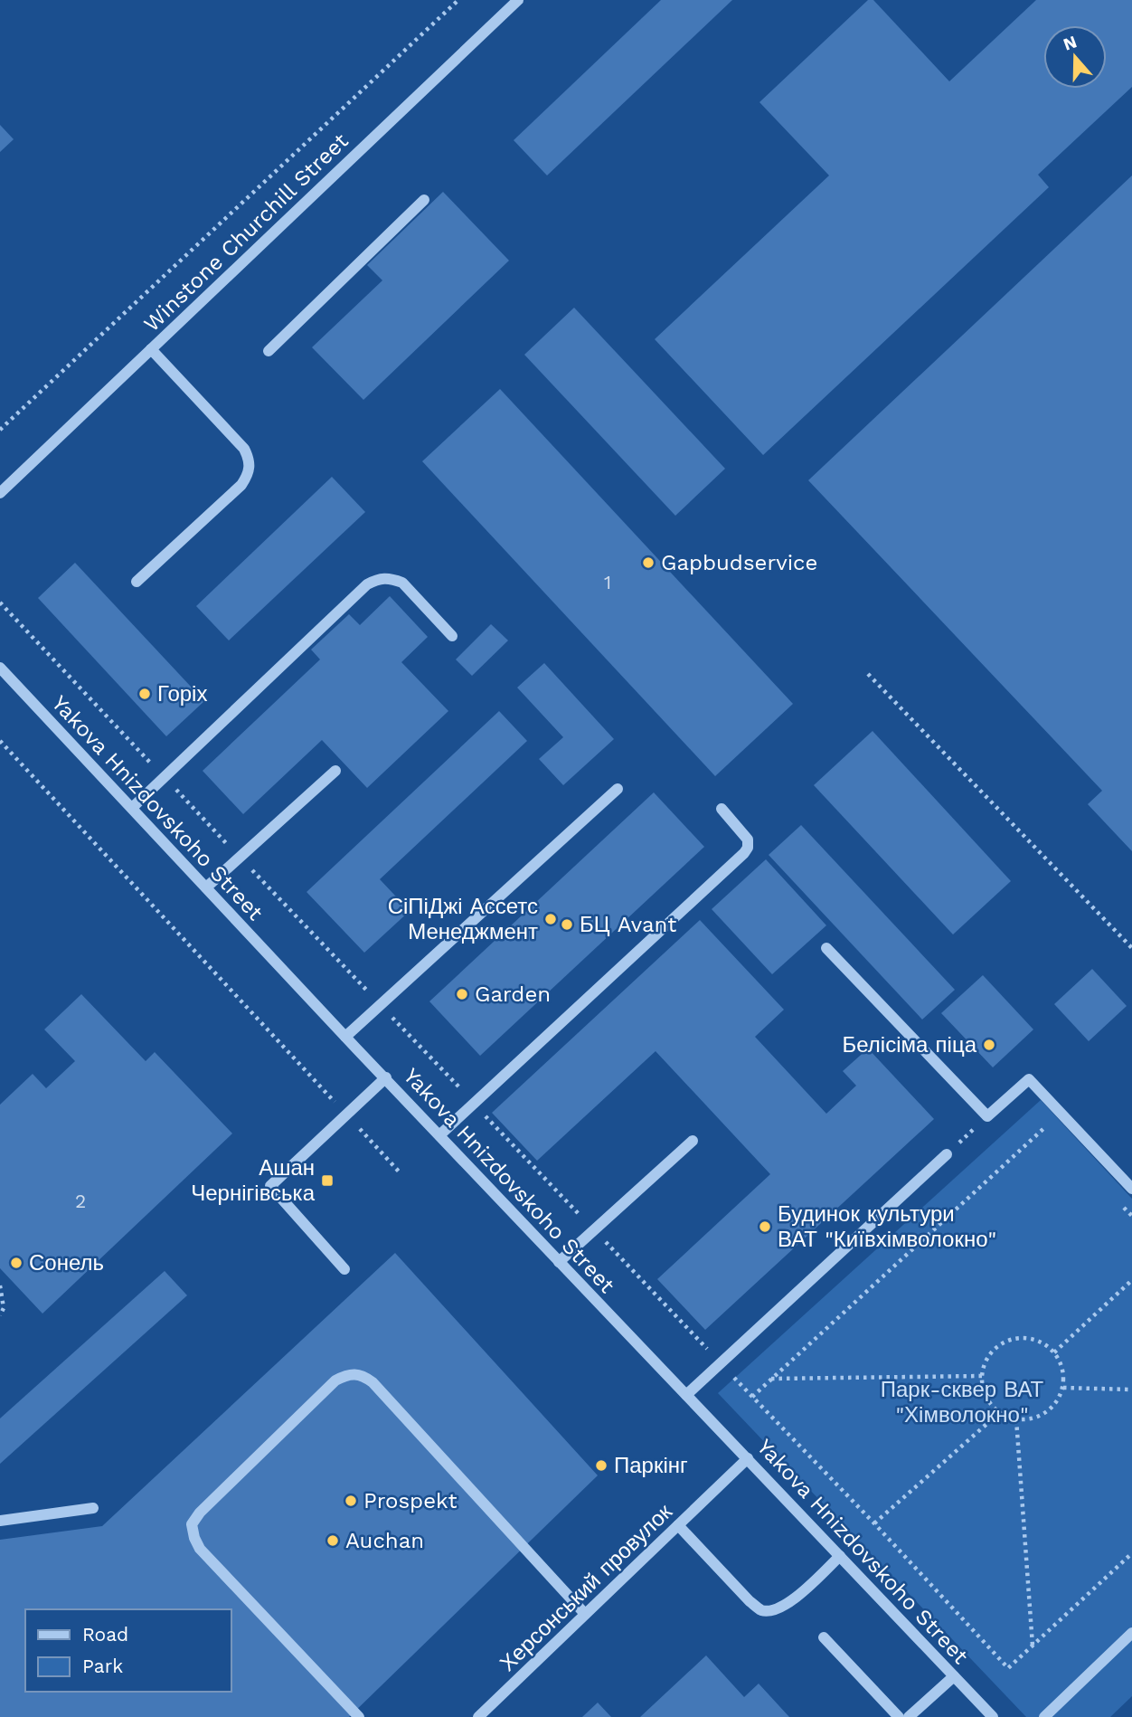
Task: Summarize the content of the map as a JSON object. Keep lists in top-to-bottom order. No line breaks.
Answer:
{"streets":{"street":["Winstone Churchill Street","Yakova Hnizdovskoho Street","Херсонський провулок"]},"crossings":[["Yakova Hnizdovskoho Street","Херсонський провулок"]],"parks":["Парк-сквер ВАТ \"Хімволокно\""],"places":{"other":["Gapbudservice","Горіх","СіПіДжі Ассетс Менеджмент","БЦ Avant","Garden","Белісіма піца","Будинок культури ВАТ \"Київхімволокно\"","Сонель","Паркінг","Prospekt","Auchan"],"transit":["Ашан Чернігівська"]},"house_numbers":["1","2"],"legend":["Road","Park"],"north":"top"}
